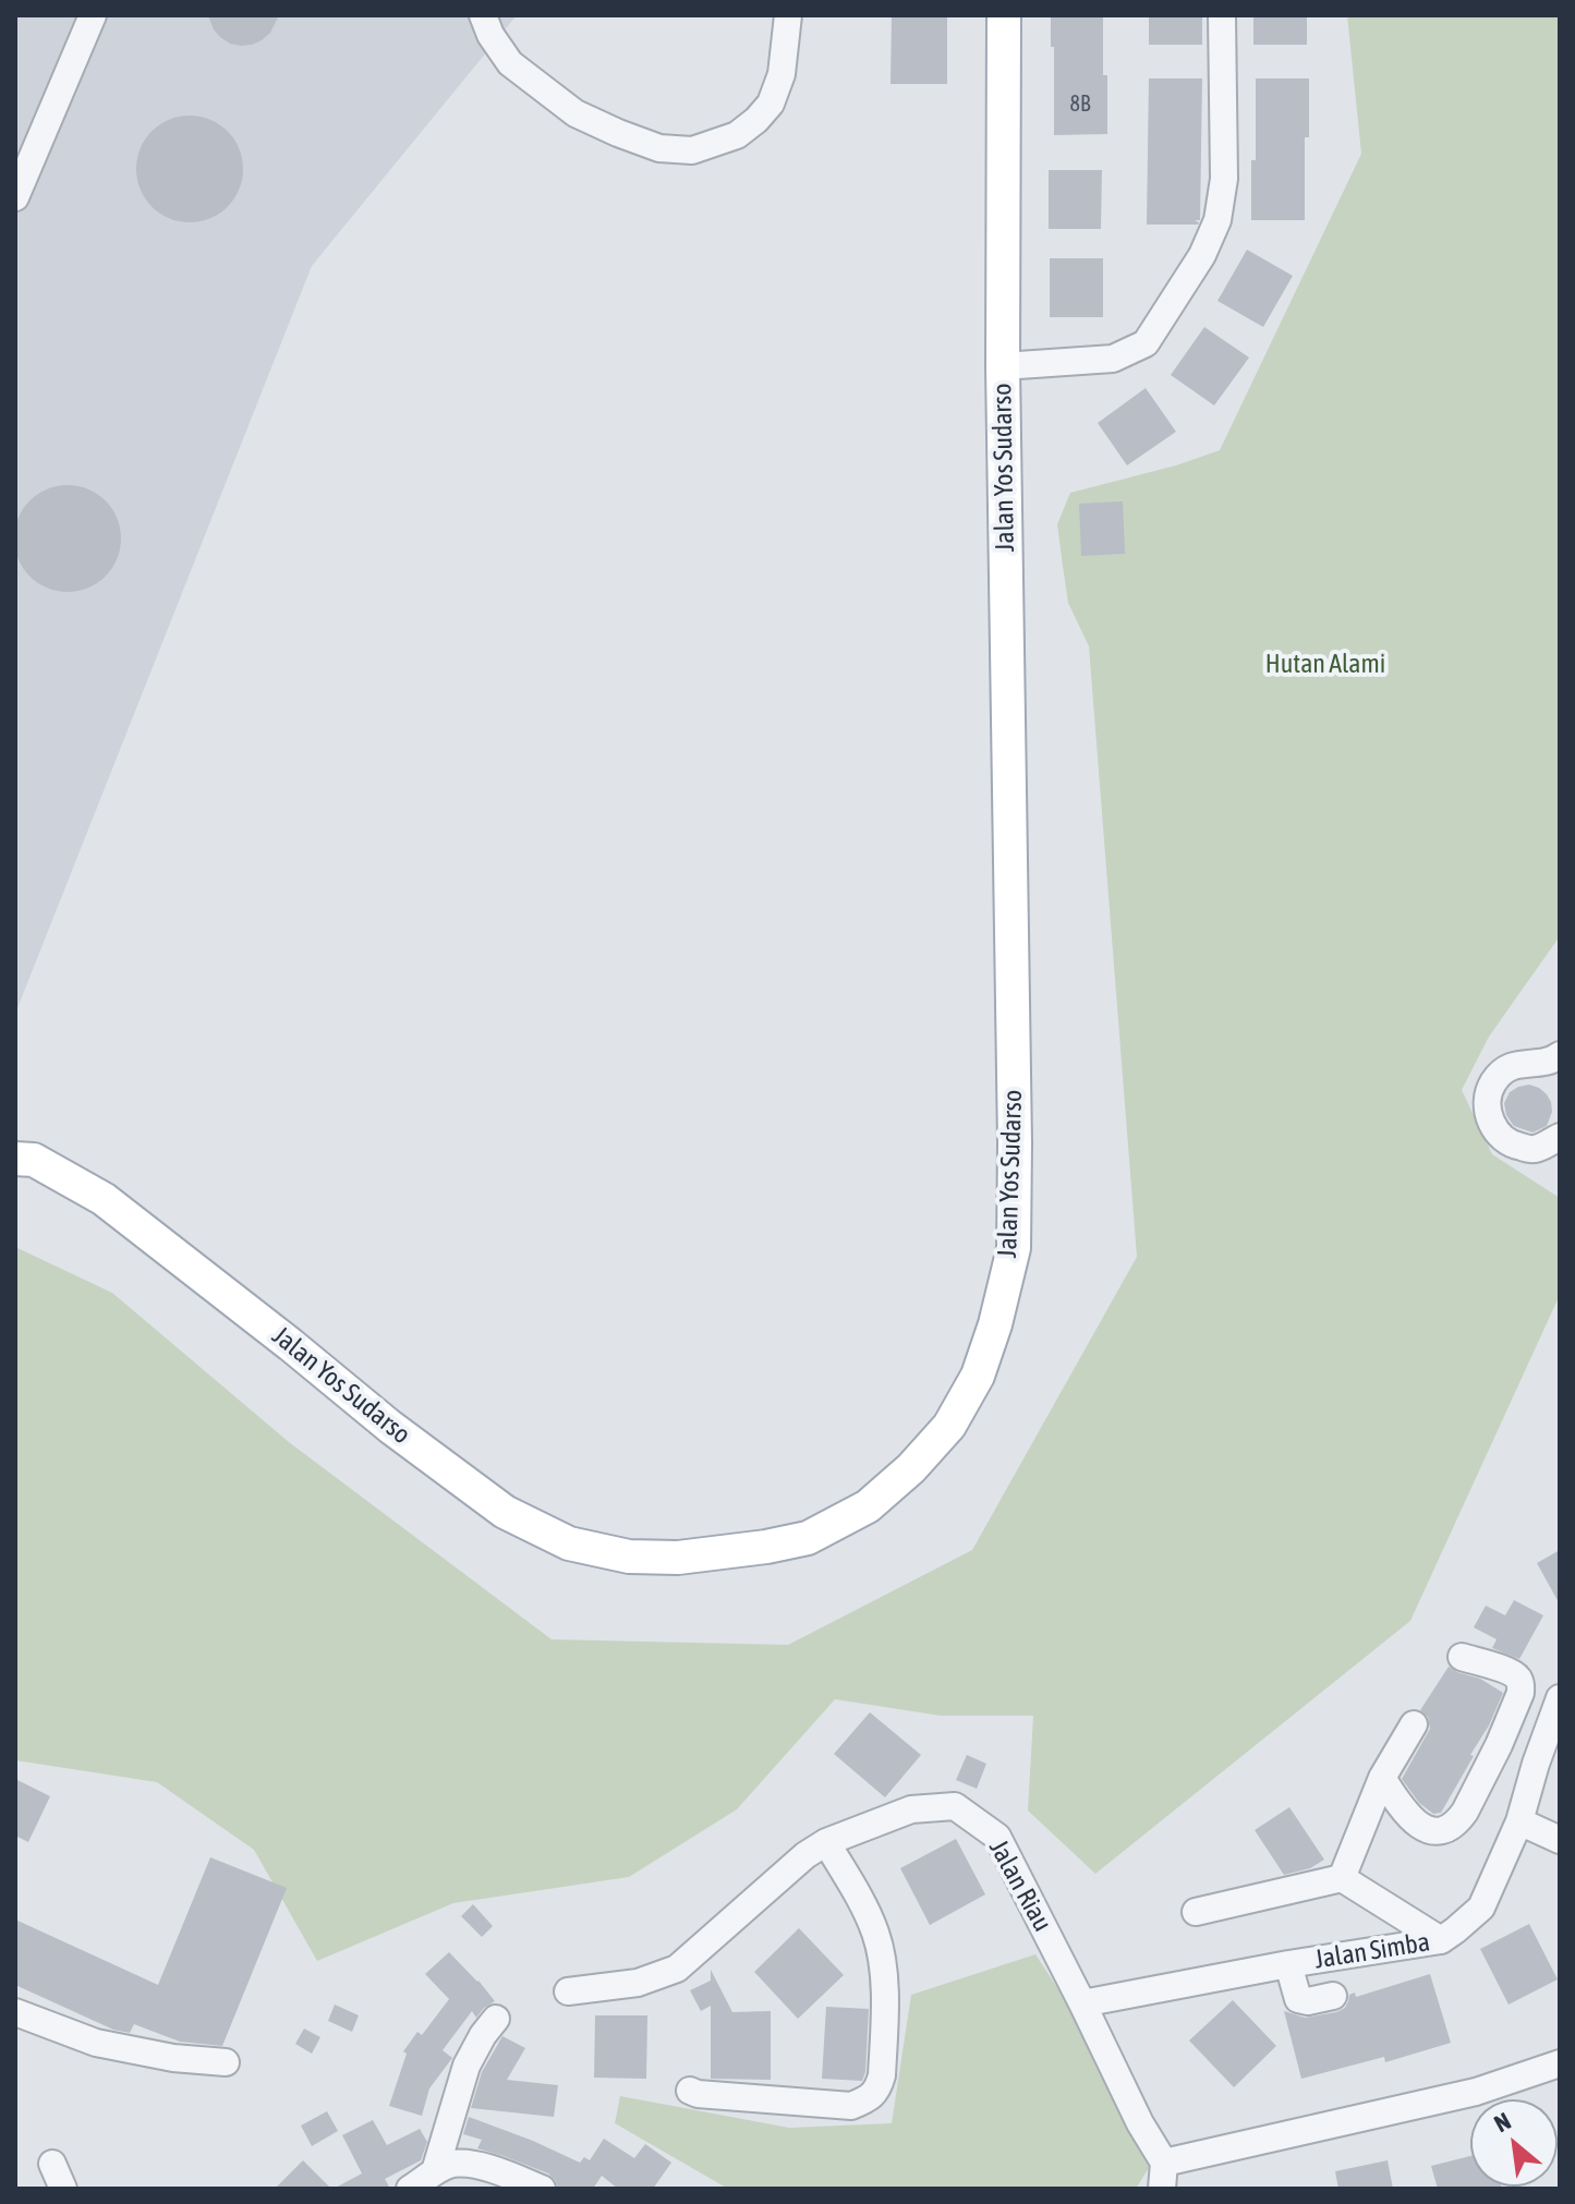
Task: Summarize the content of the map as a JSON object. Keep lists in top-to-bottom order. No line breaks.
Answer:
{"streets":{"main road":["Jalan Yos Sudarso"],"street":["Jalan Riau","Jalan Simba"]},"crossings":[["Jalan Riau","Jalan Simba"]],"parks":["Hutan Alami"],"house_numbers":["8B"],"north":"top left"}
